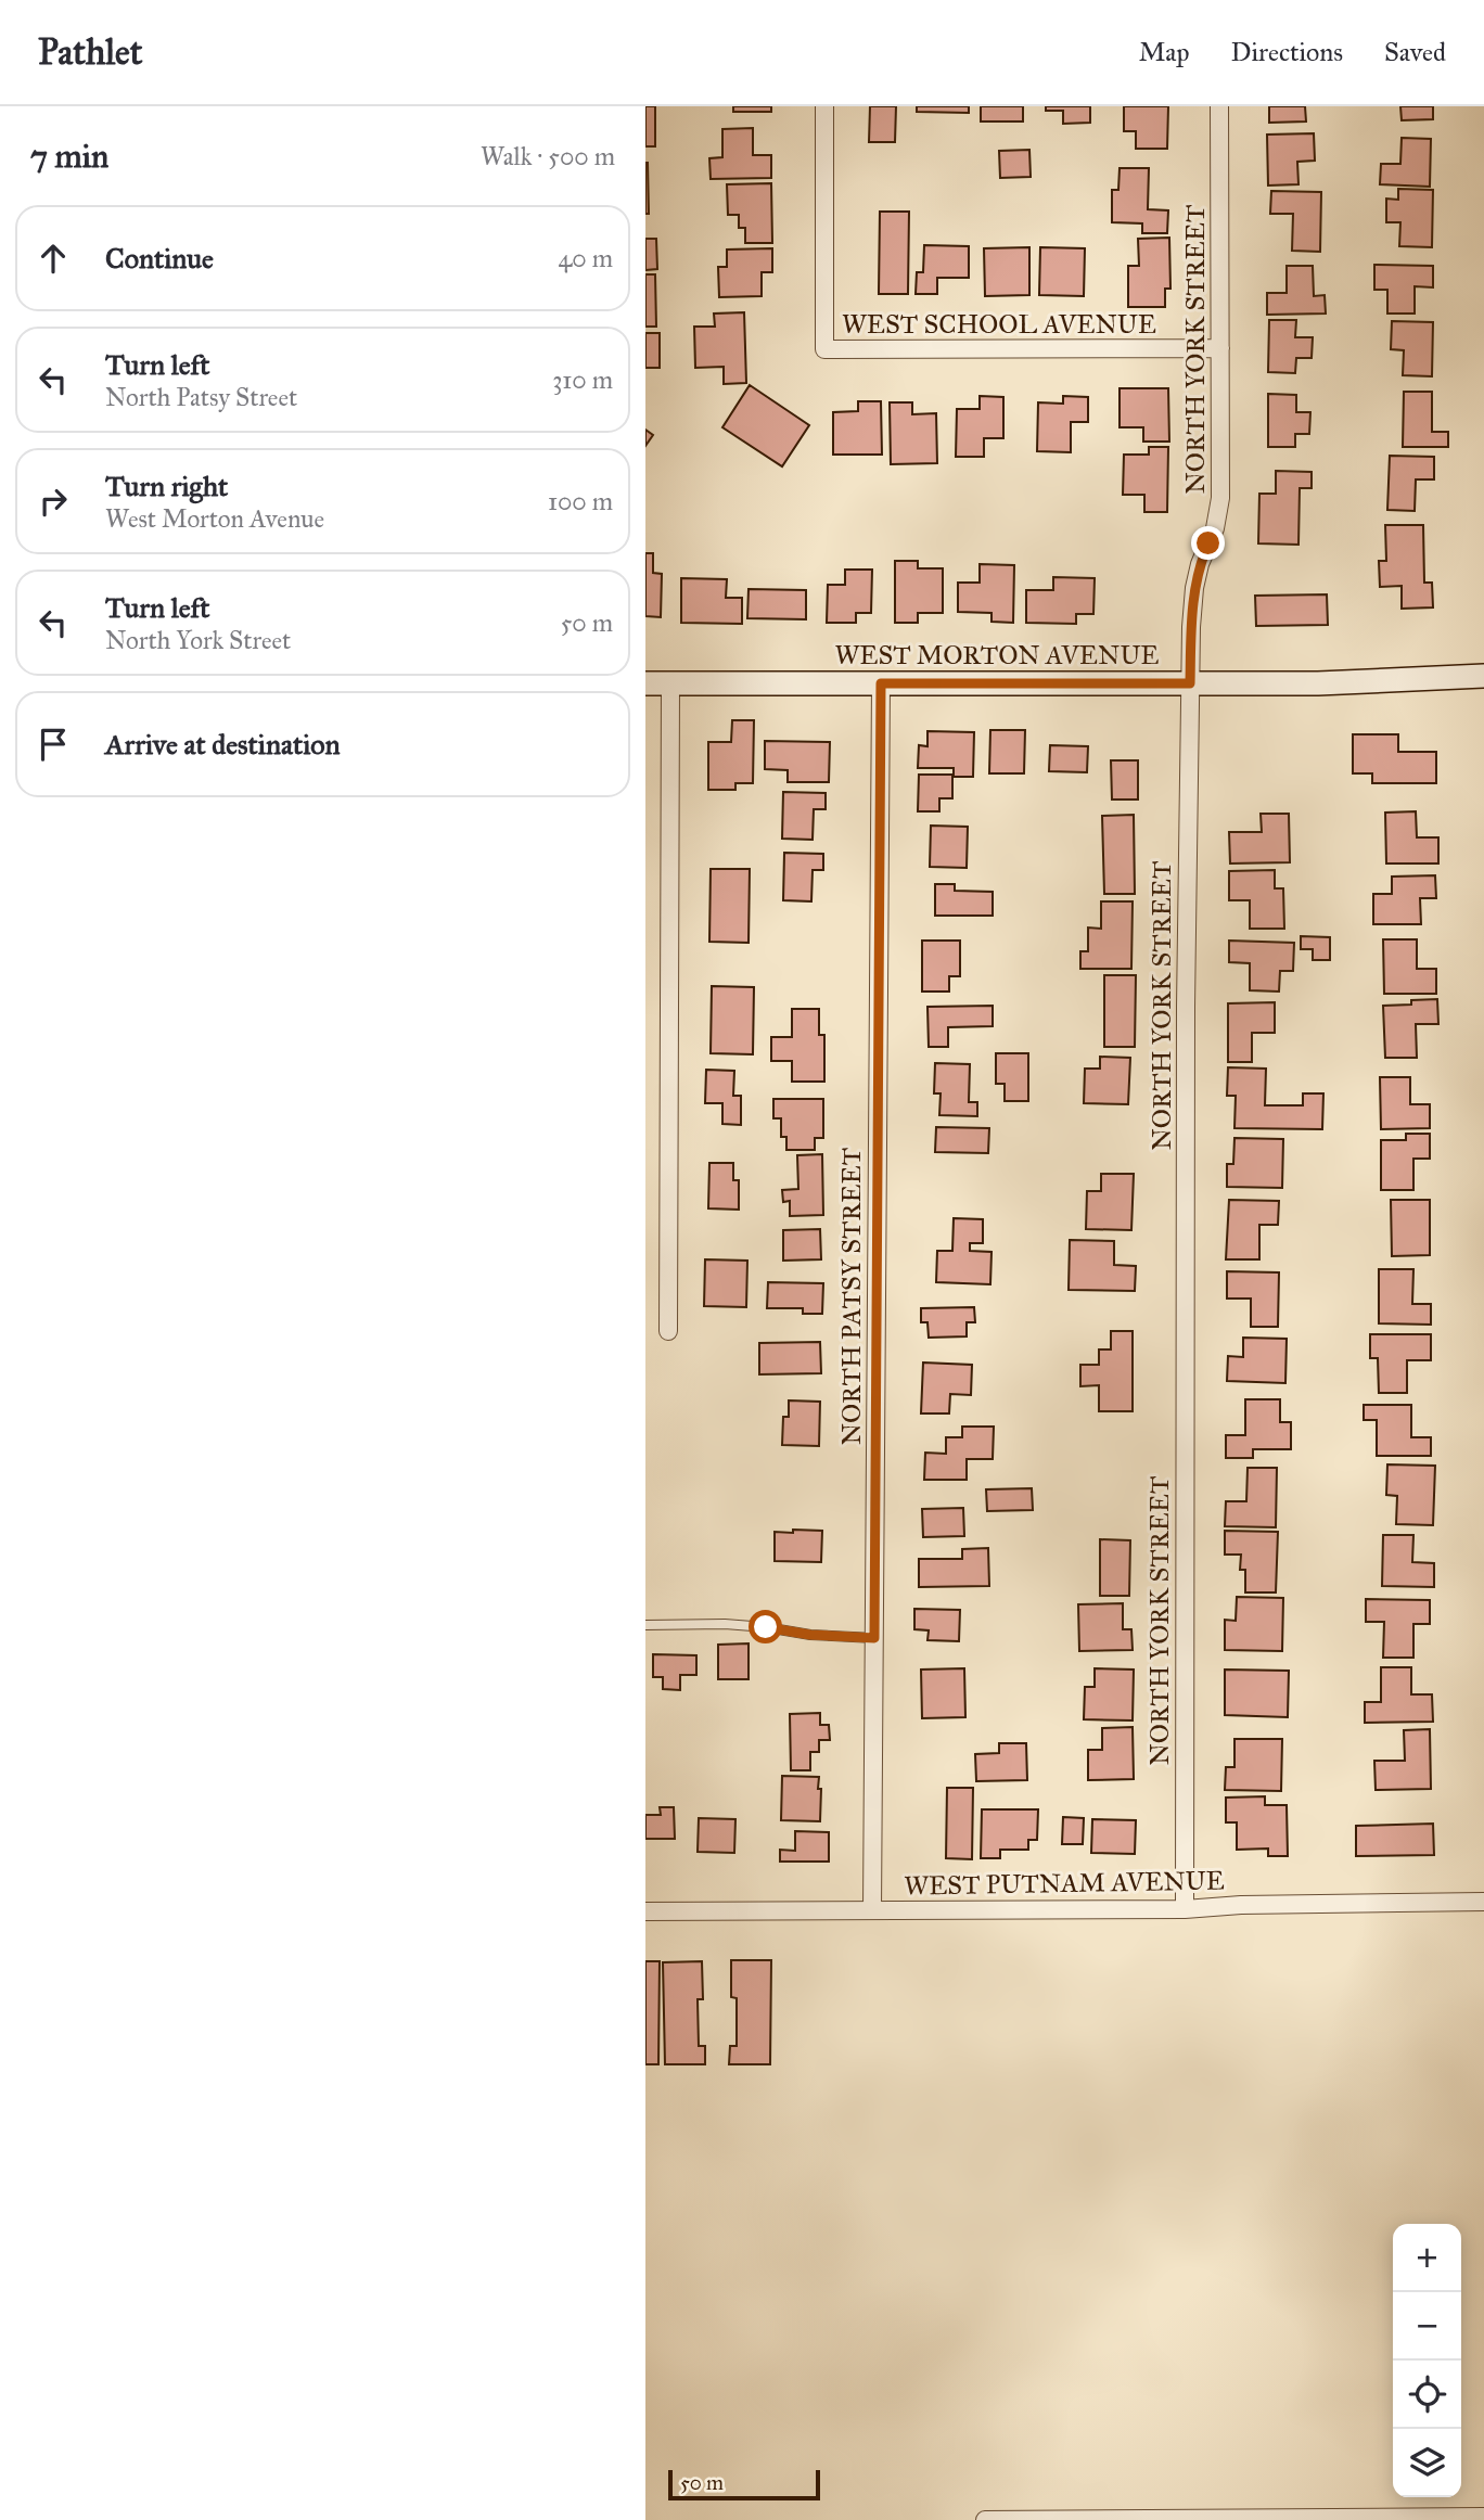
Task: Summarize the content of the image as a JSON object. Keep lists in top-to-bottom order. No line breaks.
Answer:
{"streets":{"main road":["WEST MORTON AVENUE"],"street":["WEST SCHOOL AVENUE","NORTH YORK STREET","NORTH PATSY STREET","WEST PUTNAM AVENUE"]},"crossings":[["WEST SCHOOL AVENUE","NORTH YORK STREET"],["NORTH YORK STREET","WEST MORTON AVENUE"],["NORTH YORK STREET","WEST PUTNAM AVENUE"],["WEST MORTON AVENUE","NORTH PATSY STREET"],["NORTH PATSY STREET","WEST PUTNAM AVENUE"]],"scale_bar":"50 m","page":{"header":"Pathlet","nav":["Map","Directions","Saved"],"heading":["7 min","Walk · 500 m"],"list":[["Continue","40 m"],["Turn left","North Patsy Street","310 m"],["Turn right","West Morton Avenue","100 m"],["Turn left","North York Street","50 m"],"Arrive at destination"],"map_buttons":["+","−"],"scale":"50 m"}}
